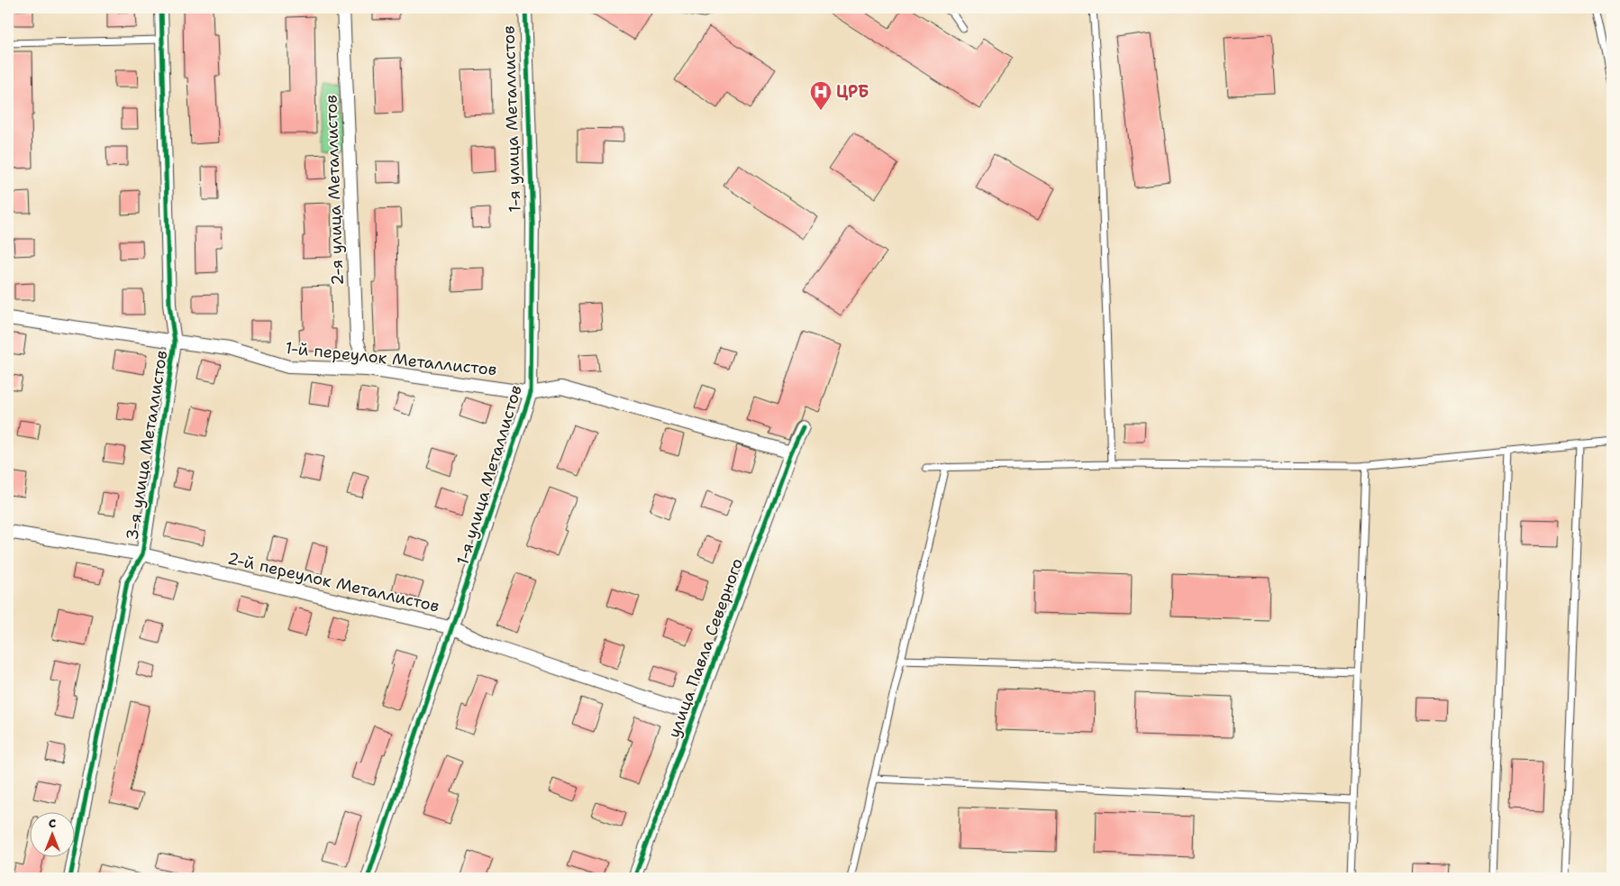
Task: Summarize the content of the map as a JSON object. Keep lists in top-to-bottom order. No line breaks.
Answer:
{"streets":{"street":["1-я улица Металлистов","2-я улица Металлистов","1-й переулок Металлистов","3-я улица Металлистов","2-й переулок Металлистов","улица Павла Северного"]},"crossings":[["1-я улица Металлистов","1-й переулок Металлистов"],["1-я улица Металлистов","2-й переулок Металлистов"],["2-я улица Металлистов","1-й переулок Металлистов"],["1-й переулок Металлистов","3-я улица Металлистов"],["1-й переулок Металлистов","улица Павла Северного"],["3-я улица Металлистов","2-й переулок Металлистов"],["2-й переулок Металлистов","улица Павла Северного"]],"places":{"hospital":["ЦРБ"]},"north":"top"}
